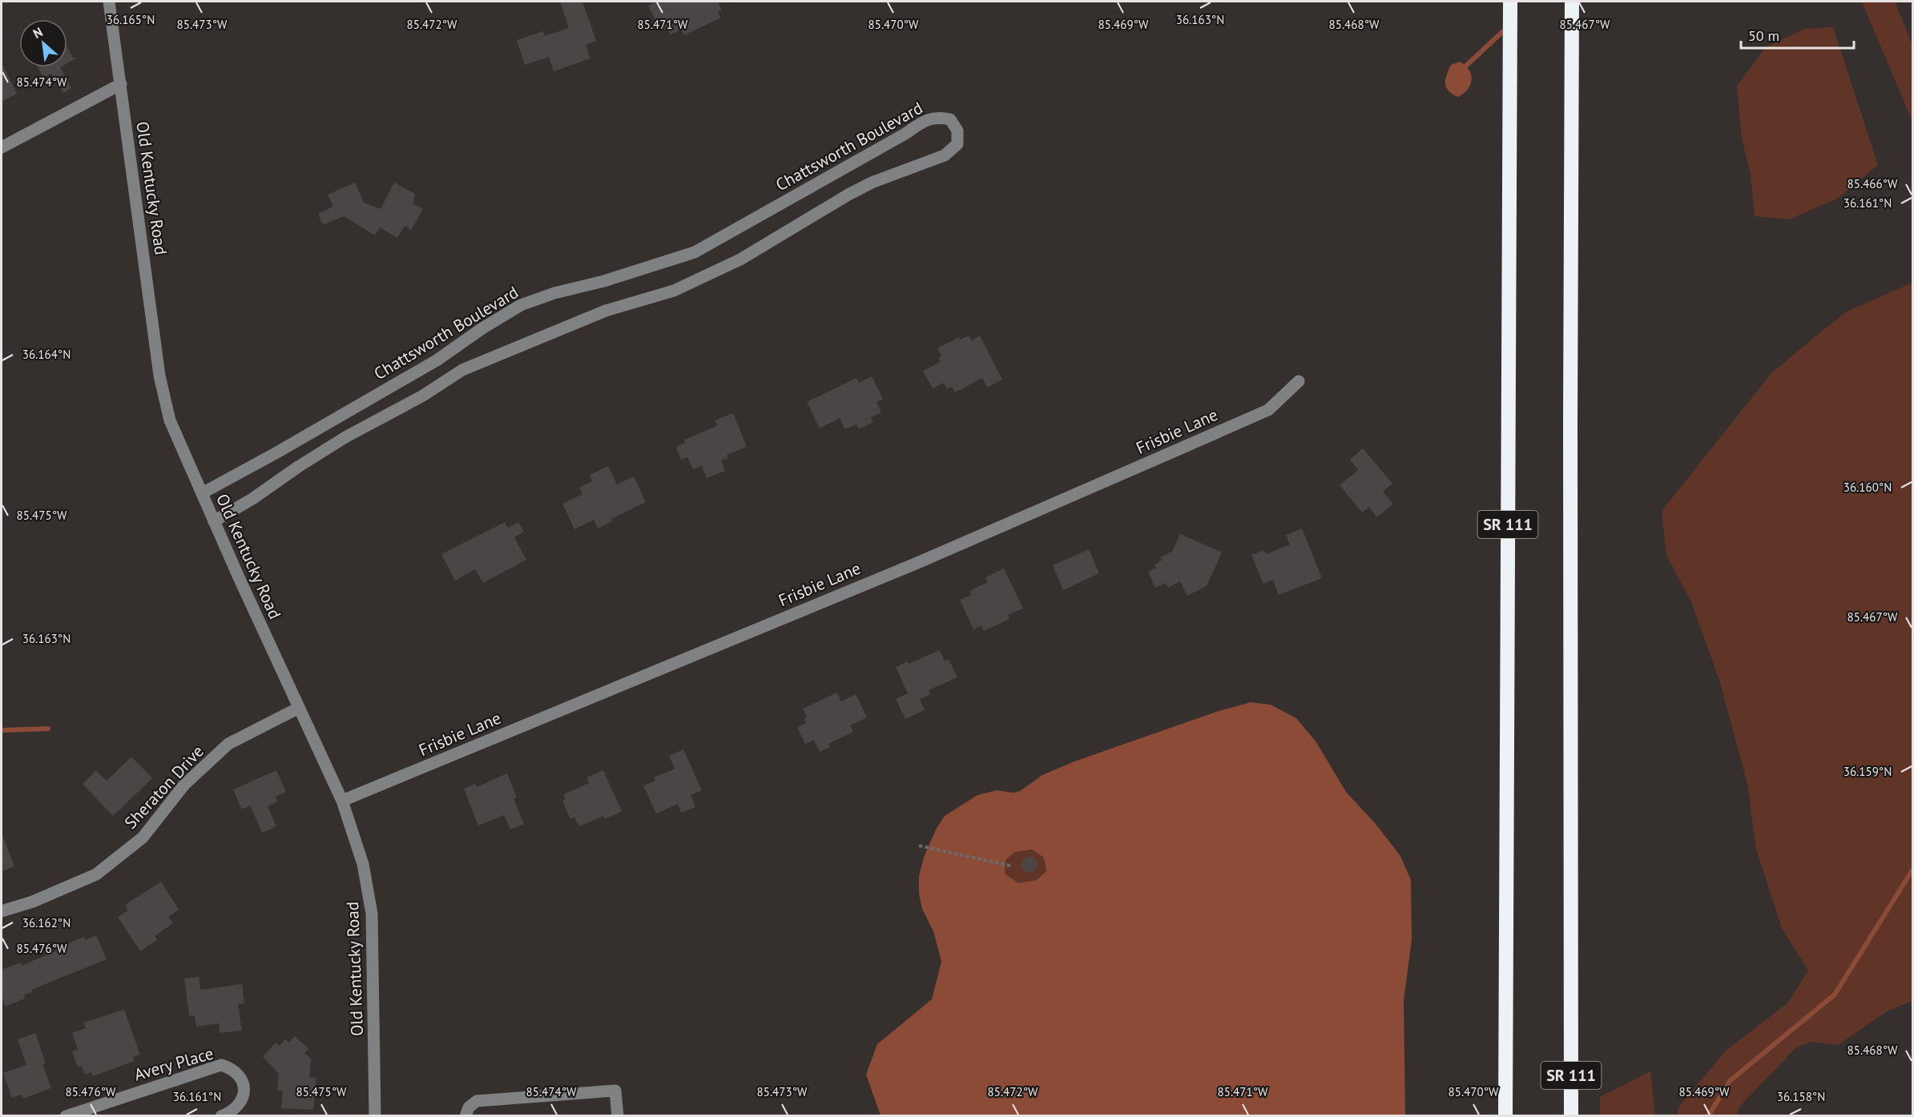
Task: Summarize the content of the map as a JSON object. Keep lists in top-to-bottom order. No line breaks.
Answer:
{"streets":{"highway":["SR 111"],"street":["Chattsworth Boulevard","Old Kentucky Road","Frisbie Lane","Sheraton Drive","Avery Place"]},"crossings":[["Chattsworth Boulevard","Old Kentucky Road"],["Old Kentucky Road","Frisbie Lane"],["Old Kentucky Road","Sheraton Drive"]],"scale_bar":"50 m","north":"top left","coordinates":["36.165°N","36.163°N","85.473°W","85.472°W","85.471°W","85.470°W","85.469°W","85.468°W","85.467°W","85.474°W","85.466°W","36.161°N","36.164°N","36.160°N","85.475°W","36.159°N","36.162°N","85.476°W","36.158°N"]}
